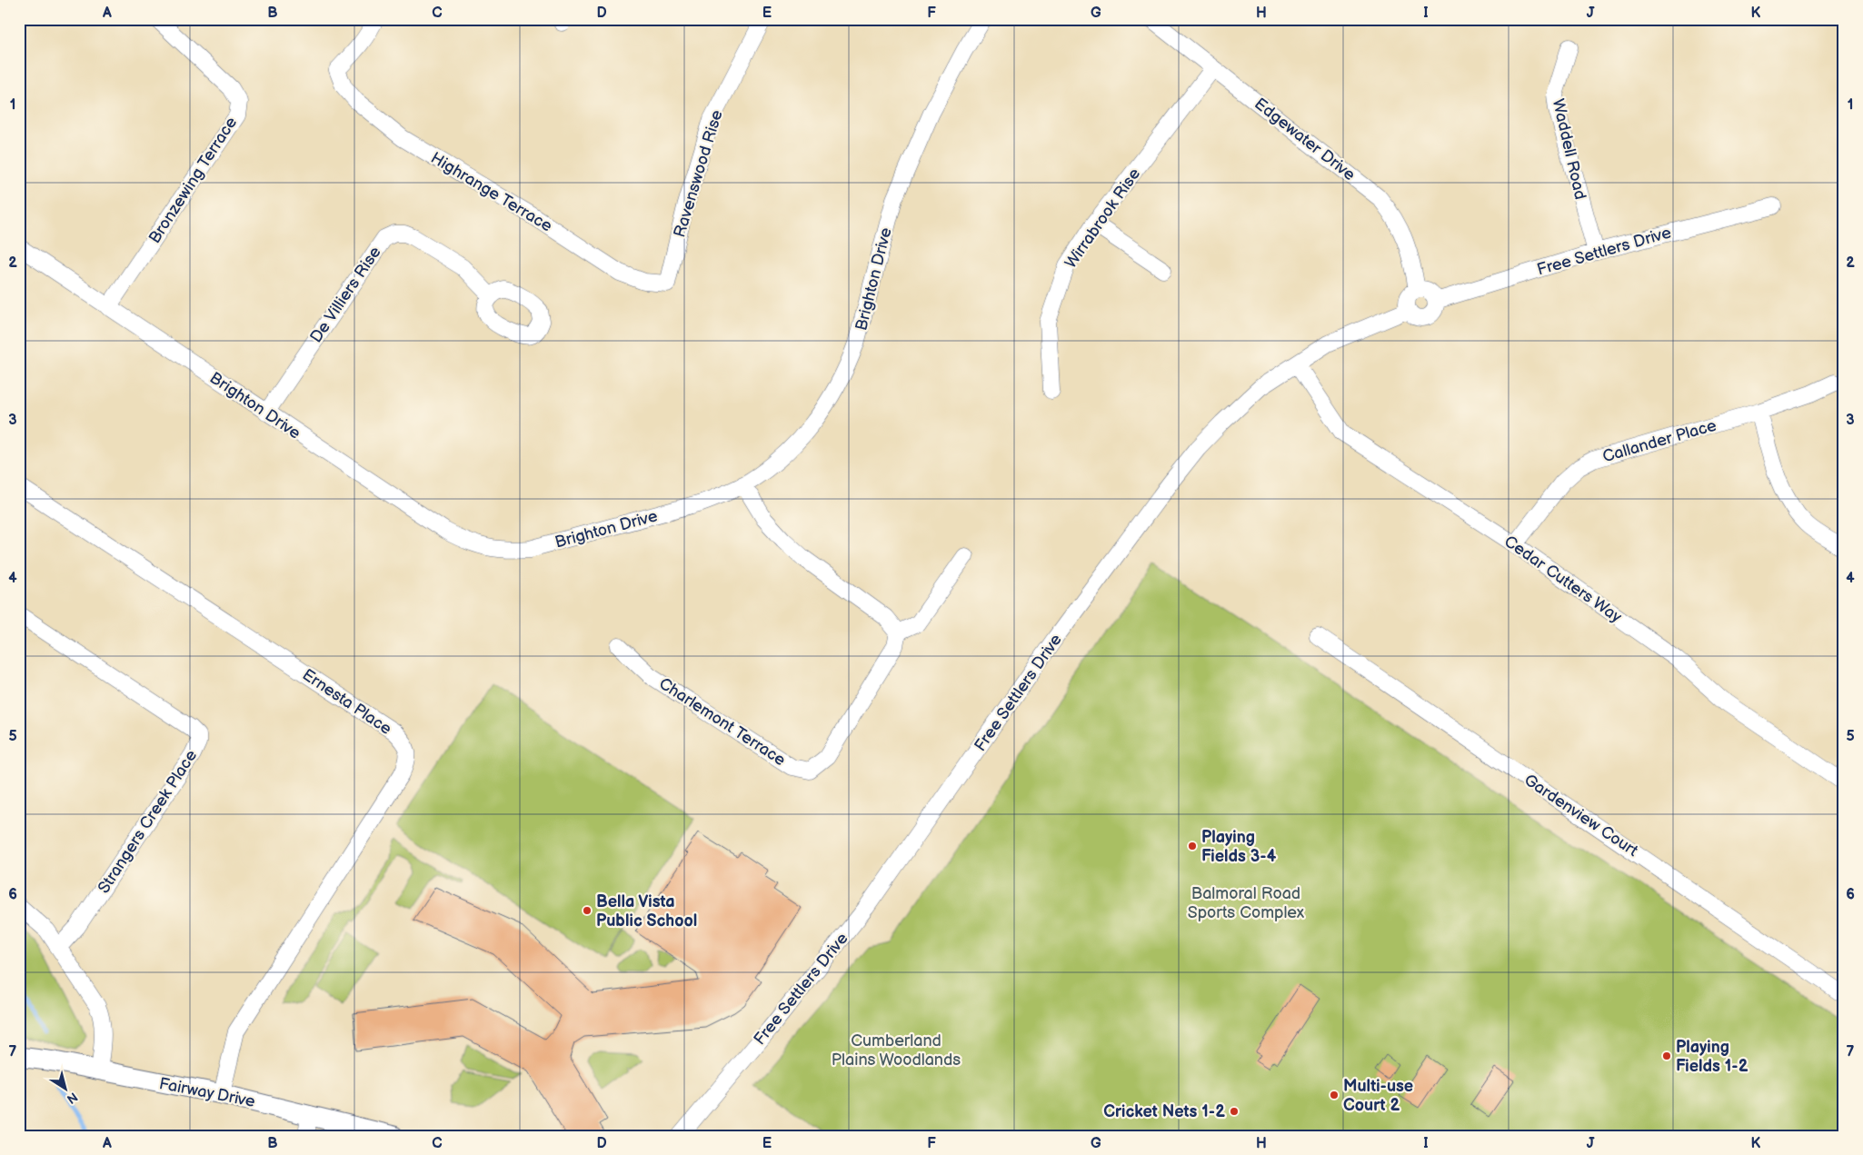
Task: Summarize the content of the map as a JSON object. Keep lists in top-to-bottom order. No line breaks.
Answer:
{"streets":{"street":["Edgewater Drive","Waddell Road","Ravenswood Rise","Bronzewing Terrace","Highrange Terrace","Wirrabrook Rise","Free Settlers Drive","Brighton Drive","De Villiers Rise","Callander Place","Cedar Cutters Way","Ernesta Place","Charlemont Terrace","Gardenview Court","Strangers Creek Place","Fairway Drive"]},"crossings":[["Edgewater Drive","Wirrabrook Rise"],["Edgewater Drive","Free Settlers Drive"],["Waddell Road","Free Settlers Drive"],["Ravenswood Rise","Highrange Terrace"],["Bronzewing Terrace","Brighton Drive"],["Free Settlers Drive","Cedar Cutters Way"],["Brighton Drive","De Villiers Rise"],["Callander Place","Cedar Cutters Way"],["Ernesta Place","Fairway Drive"]],"parks":["Balmoral Road Sports Complex","Cumberland Plains Woodlands"],"places":["Playing Fields 3-4","Bella Vista Public School","Playing Fields 1-2","Multi-use Court 2","Cricket Nets 1-2"],"north":"bottom right","grid":{"columns":["A","B","C","D","E","F","G","H","I","J","K"],"rows":["1","2","3","4","5","6","7"]}}
